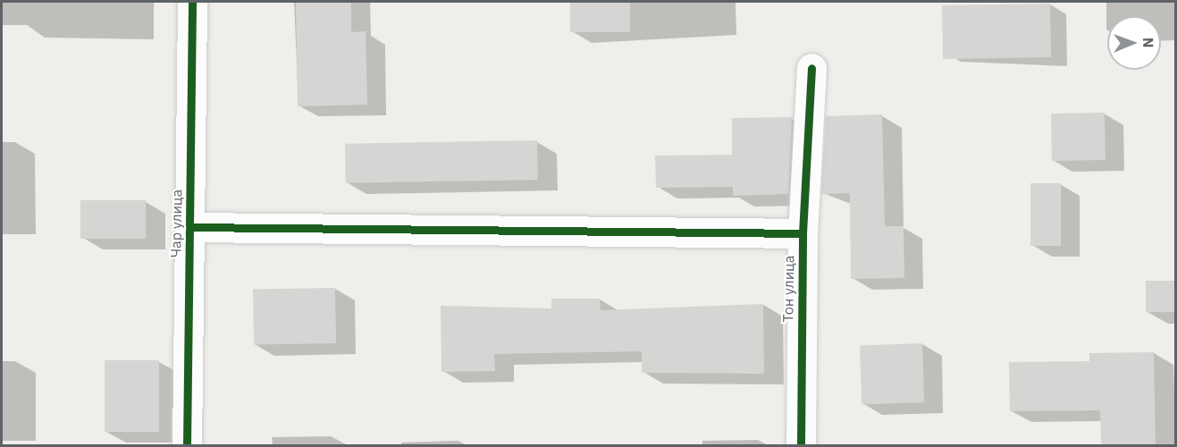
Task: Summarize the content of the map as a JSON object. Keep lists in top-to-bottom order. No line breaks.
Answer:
{"streets":{"street":["Чар улица","Тон улица"]},"north":"right"}
